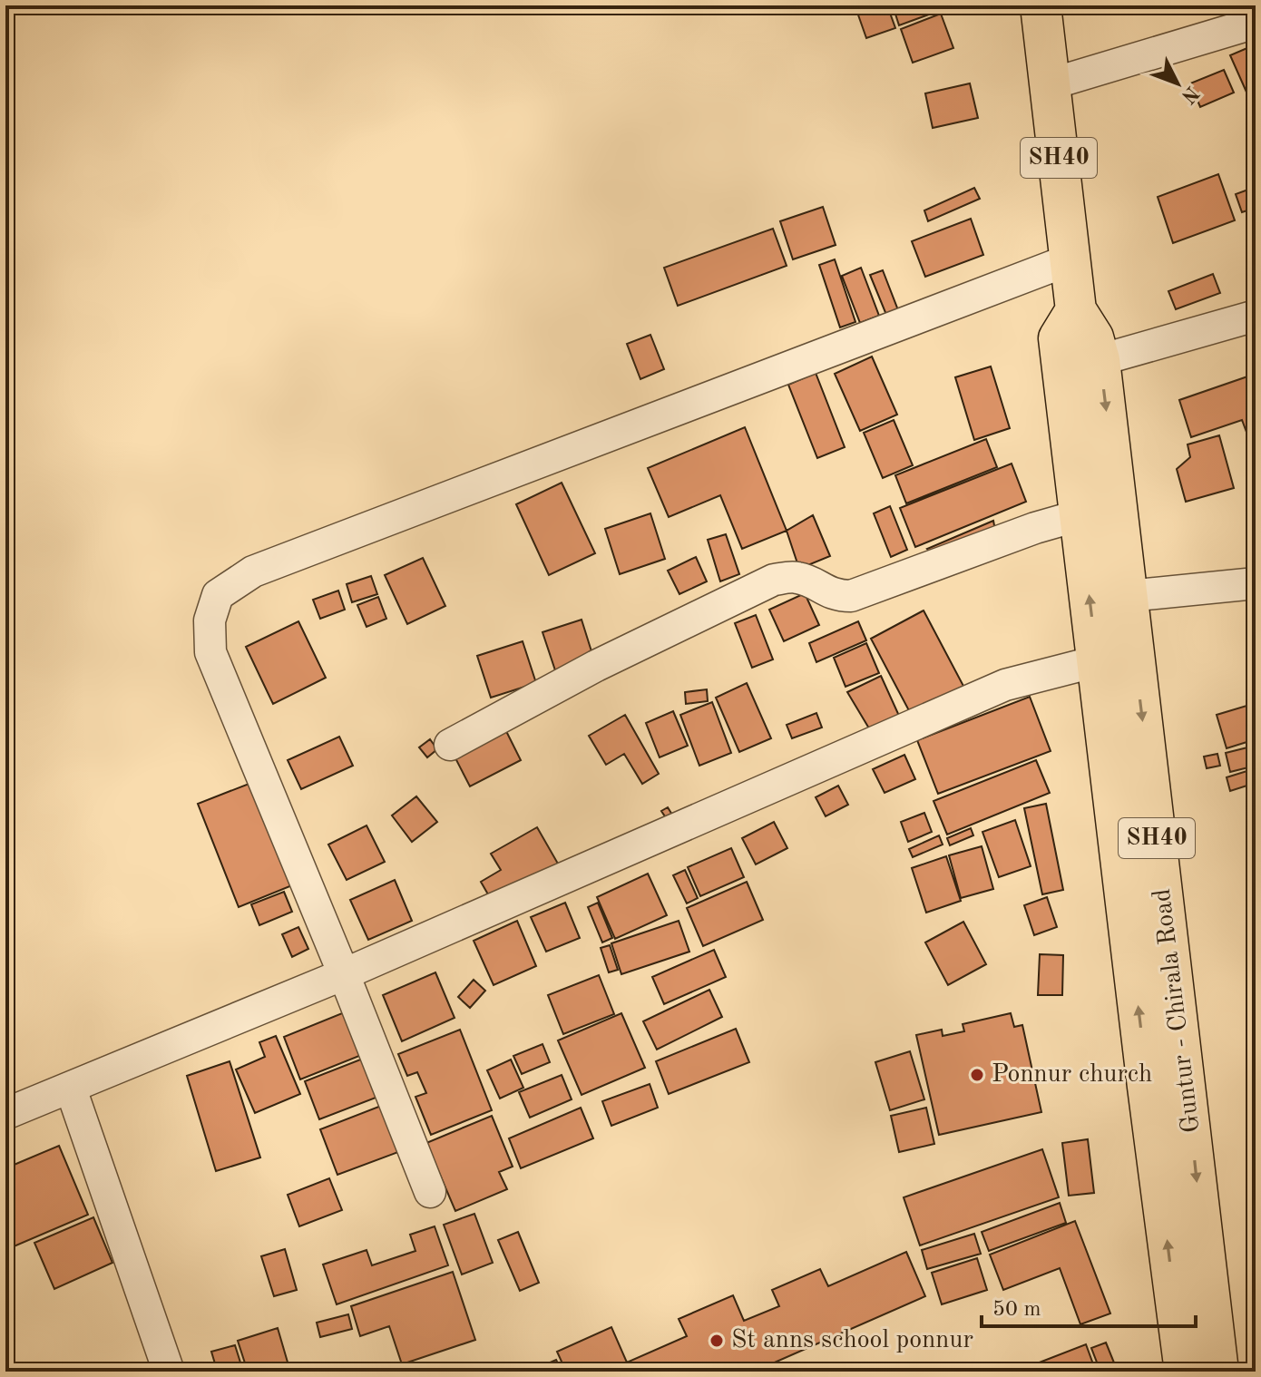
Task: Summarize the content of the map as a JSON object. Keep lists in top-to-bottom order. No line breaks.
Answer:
{"streets":{"main road":["SH40","Guntur - Chirala Road"]},"places":["Ponnur church","St anns school ponnur"],"scale_bar":"50 m","north":"bottom right"}
